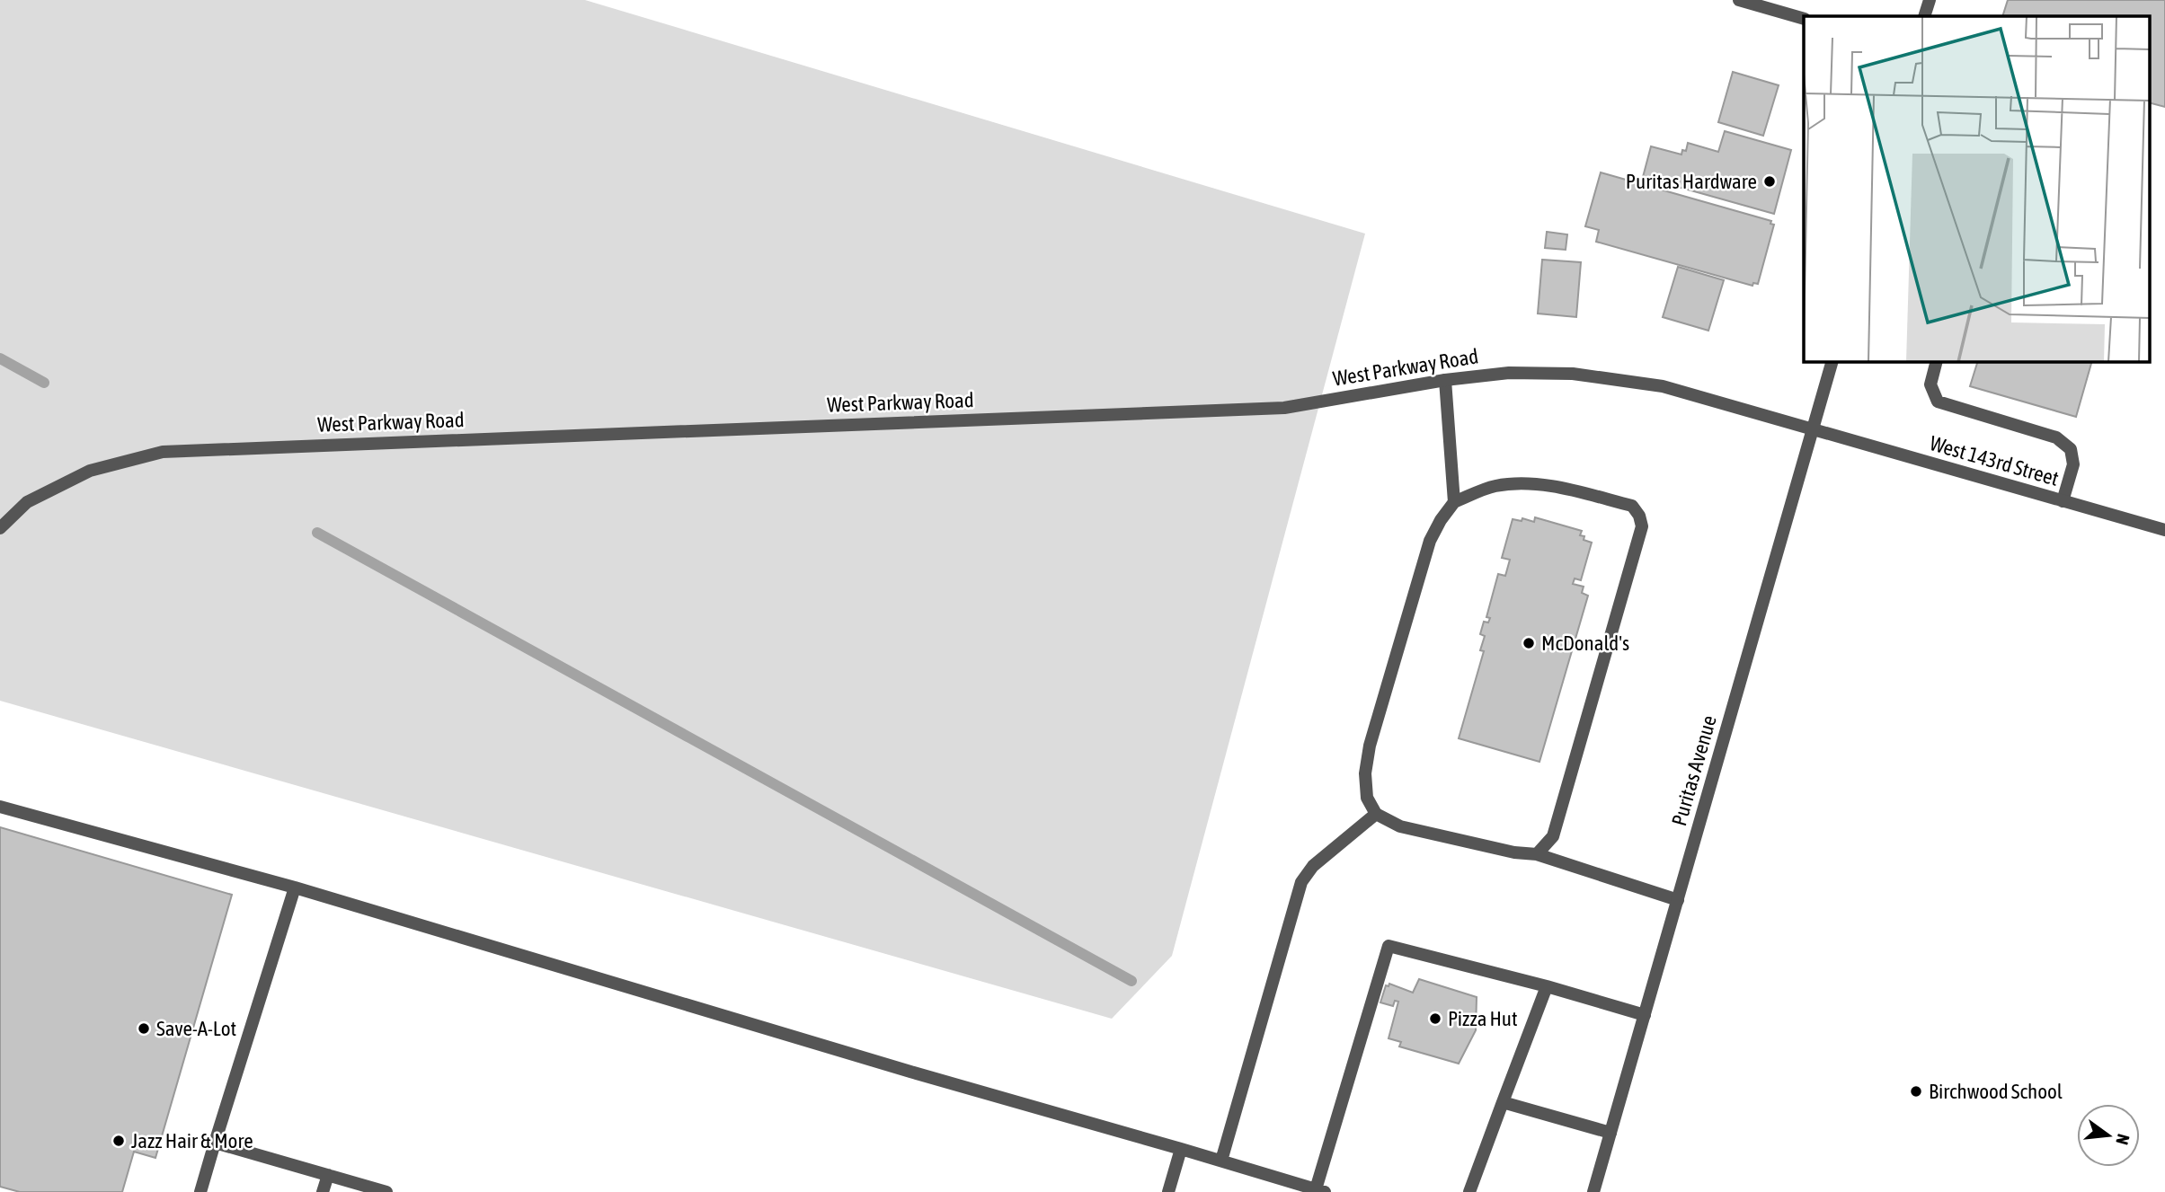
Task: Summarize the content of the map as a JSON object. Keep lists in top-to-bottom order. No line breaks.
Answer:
{"streets":{"street":["West Parkway Road","West 143rd Street","Puritas Avenue"]},"crossings":[["West Parkway Road","West 143rd Street"],["West Parkway Road","Puritas Avenue"],["West 143rd Street","Puritas Avenue"]],"places":["Puritas Hardware","McDonald's","Pizza Hut","Save-A-Lot","Birchwood School","Jazz Hair & More"],"north":"right"}
